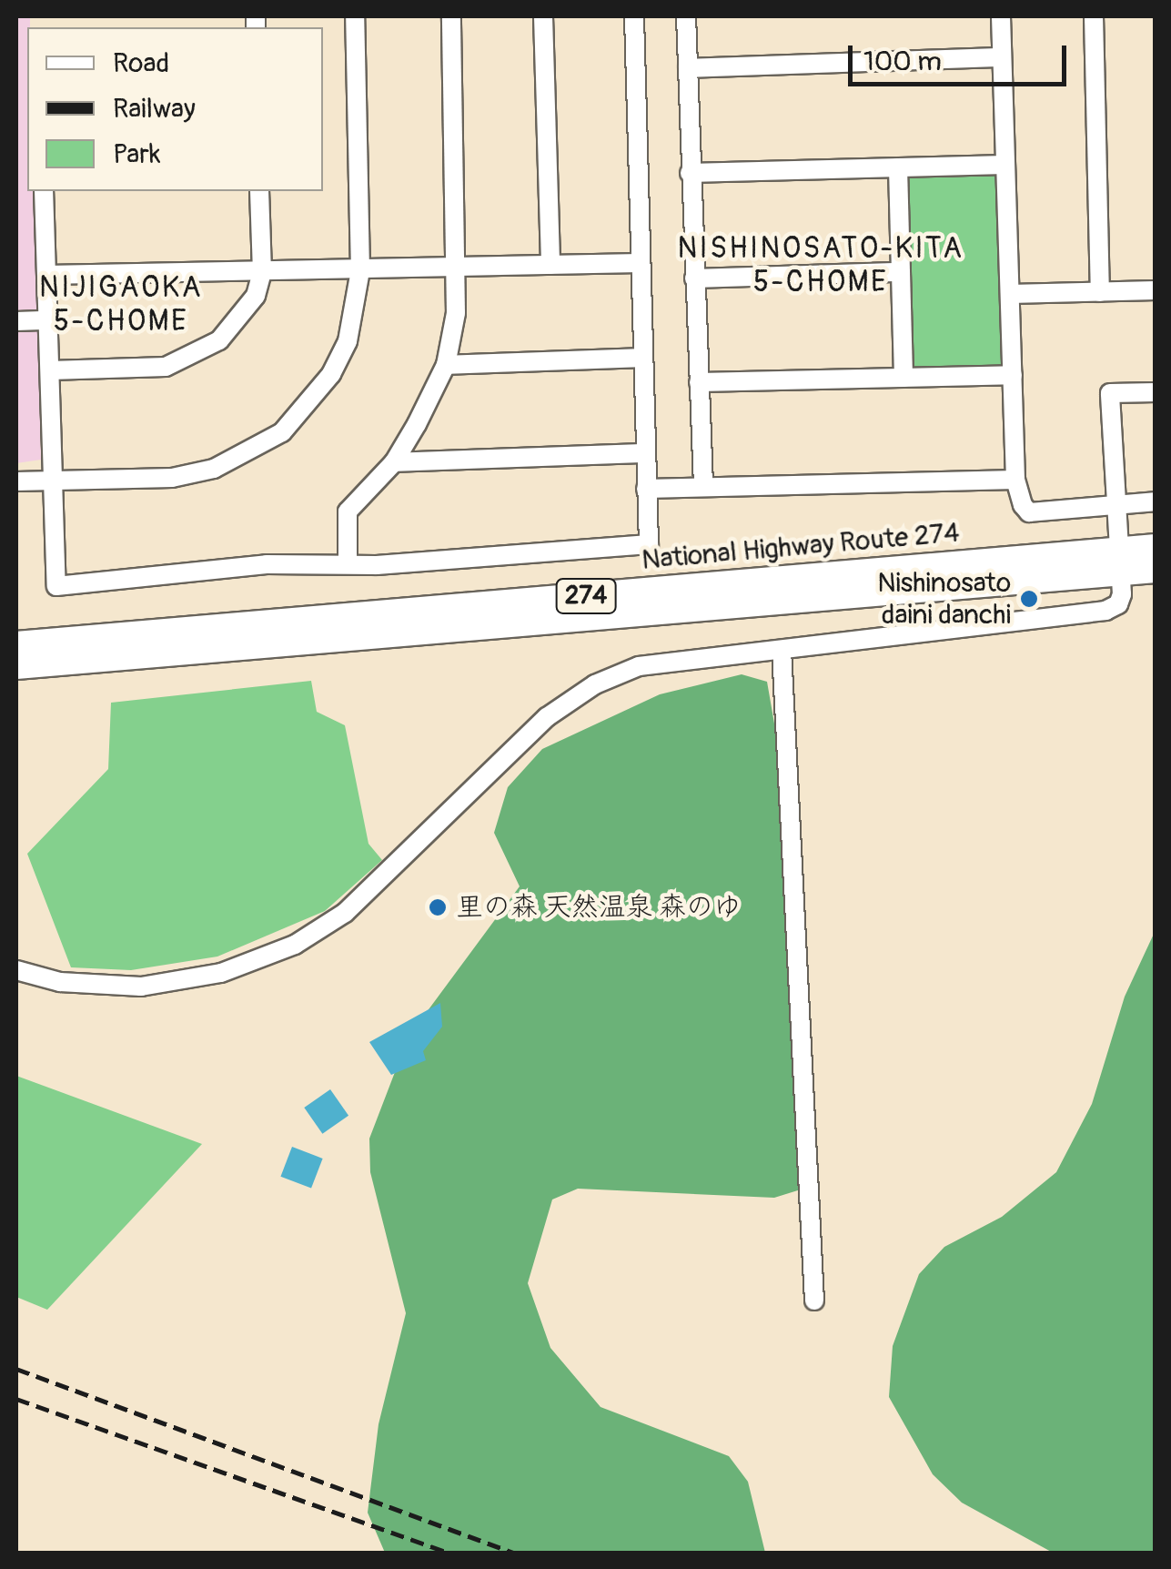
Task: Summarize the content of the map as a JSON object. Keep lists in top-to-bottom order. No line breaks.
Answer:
{"streets":{"highway":["National Highway Route 274","274"]},"districts":["NISHINOSATO-KITA 5-CHOME","NIJIGAOKA 5-CHOME"],"places":["Nishinosato daini danchi","里の森 天然温泉 森のゆ"],"legend":["Road","Railway","Park"],"scale_bar":"100 m"}
